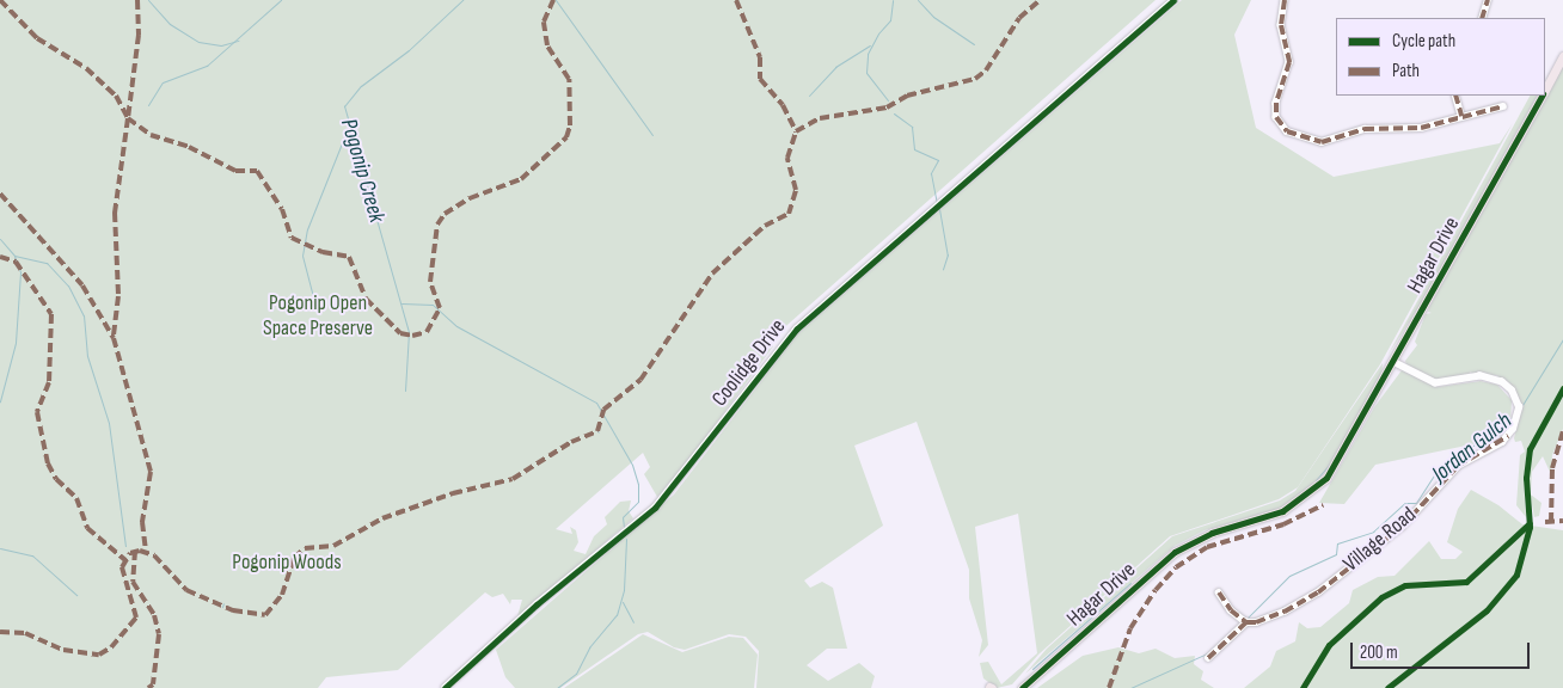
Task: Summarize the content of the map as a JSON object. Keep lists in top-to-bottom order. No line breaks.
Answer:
{"streets":{"main road":["Hagar Drive"],"street":["Coolidge Drive","Village Road"]},"crossings":[["Hagar Drive","Village Road"]],"water":["Pogonip Creek","Jordan Gulch"],"parks":["Pogonip Open Space Preserve","Pogonip Woods"],"legend":["Cycle path","Path"],"scale_bar":"200 m"}
